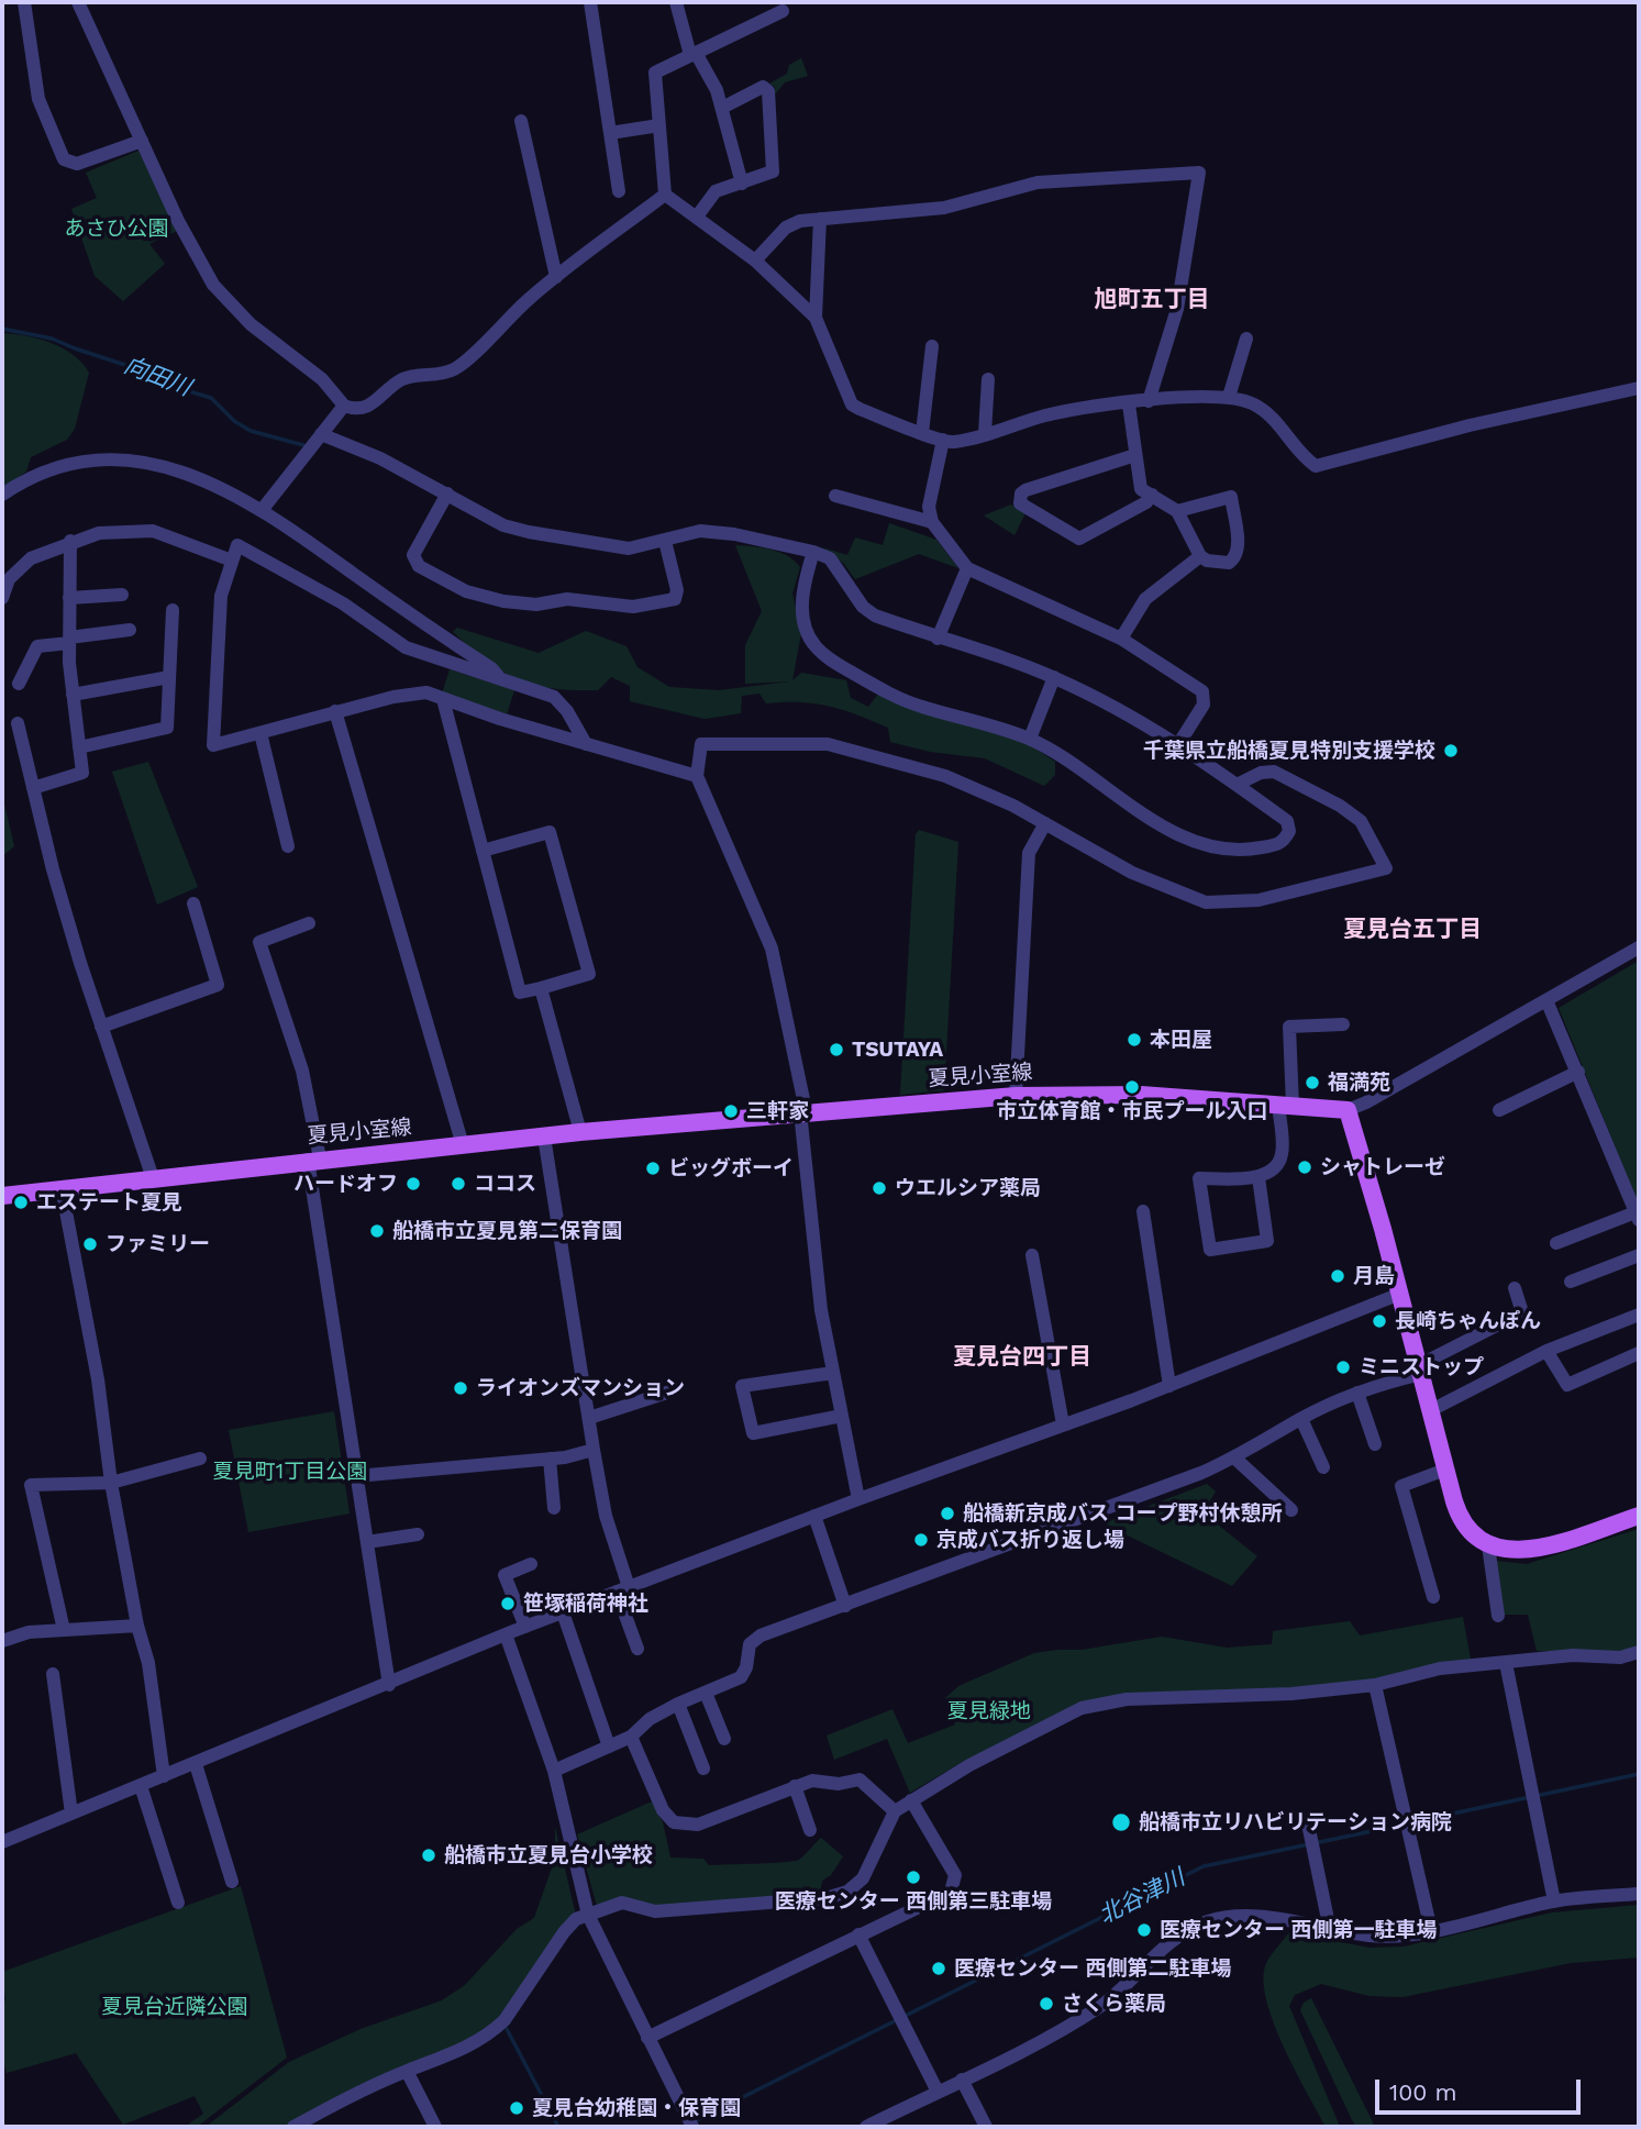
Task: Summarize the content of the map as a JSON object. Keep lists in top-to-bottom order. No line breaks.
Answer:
{"streets":{"main road":["夏見小室線"]},"districts":["旭町五丁目","夏見台五丁目","夏見台四丁目"],"water":["向田川","北谷津川"],"parks":["あさひ公園","夏見町1丁目公園","夏見緑地","夏見台近隣公園"],"places":["千葉県立船橋夏見特別支援学校","本田屋","TSUTAYA","福満苑","市立体育館・市民プール入口","三軒家","シャトレーゼ","ビッグボーイ","ハードオフ","ココス","ウエルシア薬局","エステート夏見","船橋市立夏見第二保育園","ファミリー","月島","長崎ちゃんぽん","ミニストップ","ライオンズマンション","船橋新京成バス コープ野村休憩所","京成バス折り返し場","笹塚稲荷神社","船橋市立リハビリテーション病院","船橋市立夏見台小学校","医療センター 西側第三駐車場","医療センター 西側第一駐車場","医療センター 西側第二駐車場","さくら薬局","夏見台幼稚園・保育園"],"scale_bar":"100 m"}
